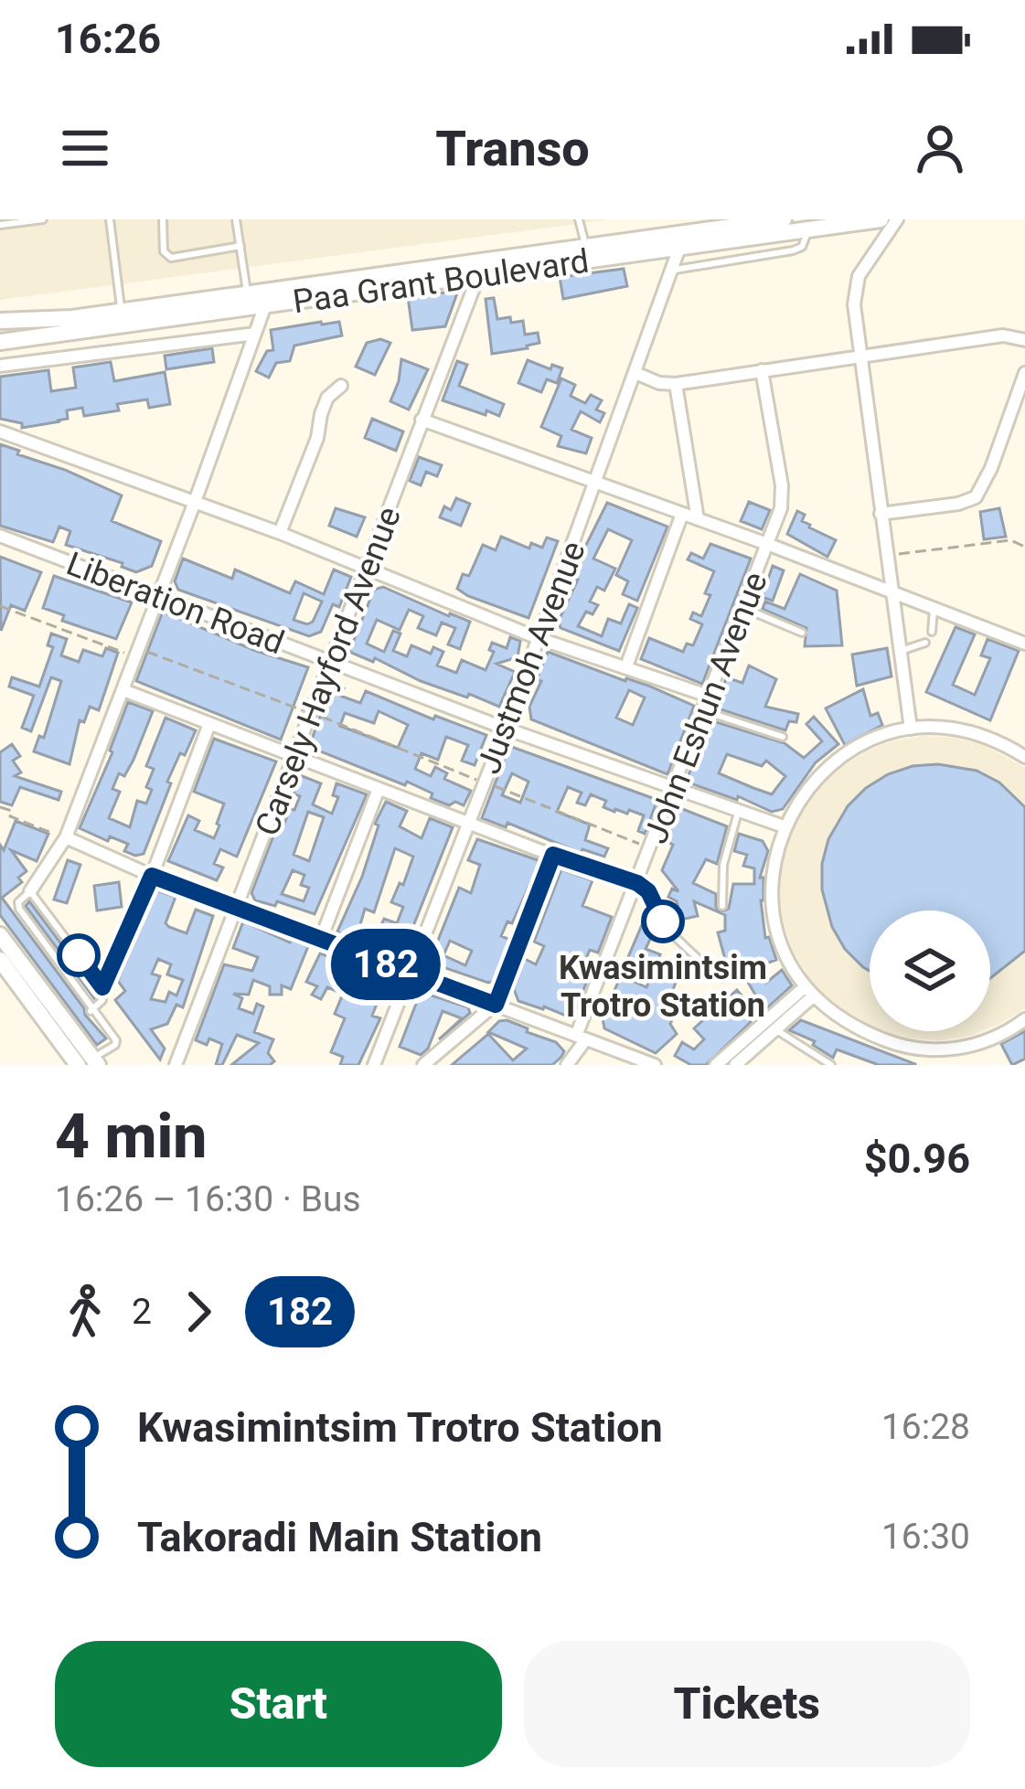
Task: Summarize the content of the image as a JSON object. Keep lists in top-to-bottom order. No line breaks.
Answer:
{"streets":{"main road":["Paa Grant Boulevard"],"street":["Liberation Road","Justmoh Avenue","Carsely Hayford Avenue","John Eshun Avenue"]},"crossings":[["Paa Grant Boulevard","Justmoh Avenue"],["Paa Grant Boulevard","Carsely Hayford Avenue"],["Liberation Road","Justmoh Avenue"],["Liberation Road","Carsely Hayford Avenue"],["Liberation Road","John Eshun Avenue"]],"places":["Kwasimintsim Trotro Station"],"lines":["bus line 182"],"page":{"status":"16:26","header":"Transo","on_map":"182","heading":["4 min","16:26 – 16:30 · Bus","$0.96"],"legs":["2","182"],"list":[{"name":"Kwasimintsim Trotro Station","value":"16:28"},{"name":"Takoradi Main Station","value":"16:30"}],"buttons":["Start","Tickets"]}}
